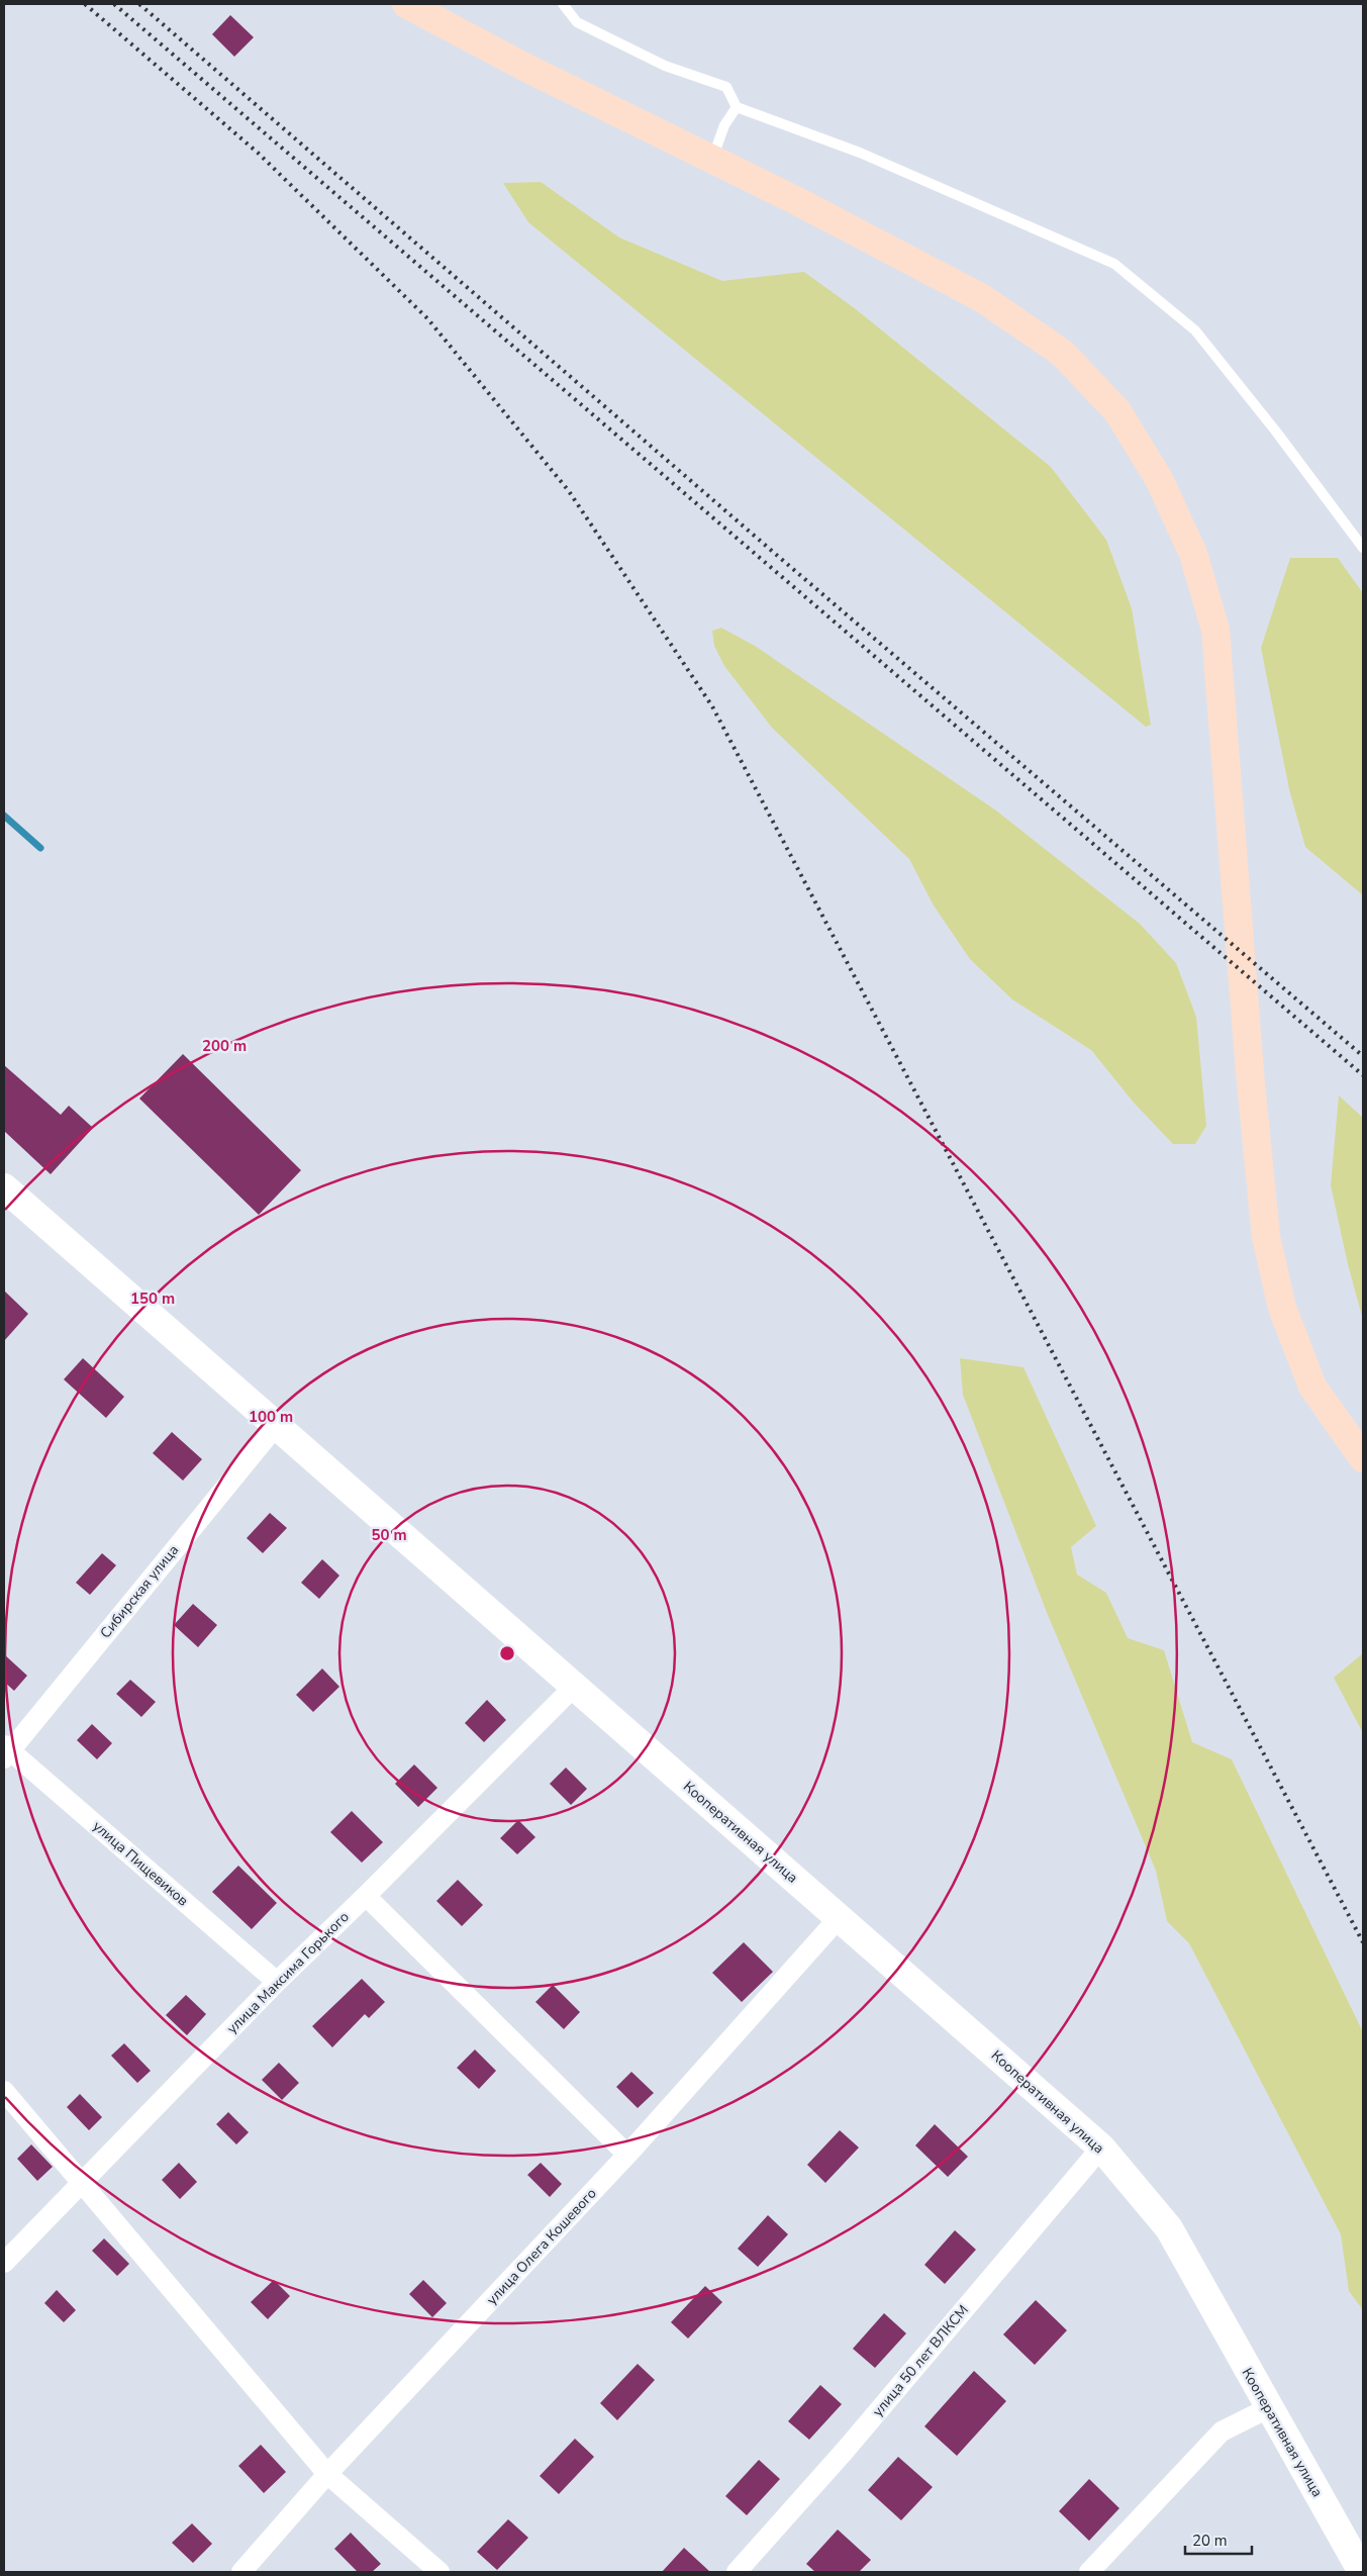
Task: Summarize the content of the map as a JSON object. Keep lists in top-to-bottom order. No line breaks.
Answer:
{"streets":{"main road":["Кооперативная улица"],"street":["Сибирская улица","улица Пищевиков","улица Максима Горького","улица Олега Кошевого","улица 50 лет ВЛКСМ"]},"crossings":[["Сибирская улица","Кооперативная улица"],["Сибирская улица","улица Пищевиков"],["Кооперативная улица","улица Максима Горького"],["Кооперативная улица","улица Олега Кошевого"],["Кооперативная улица","улица 50 лет ВЛКСМ"],["улица Пищевиков","улица Максима Горького"]],"scale_bar":"20 m","rings":["200 m","150 m","100 m","50 m"]}
